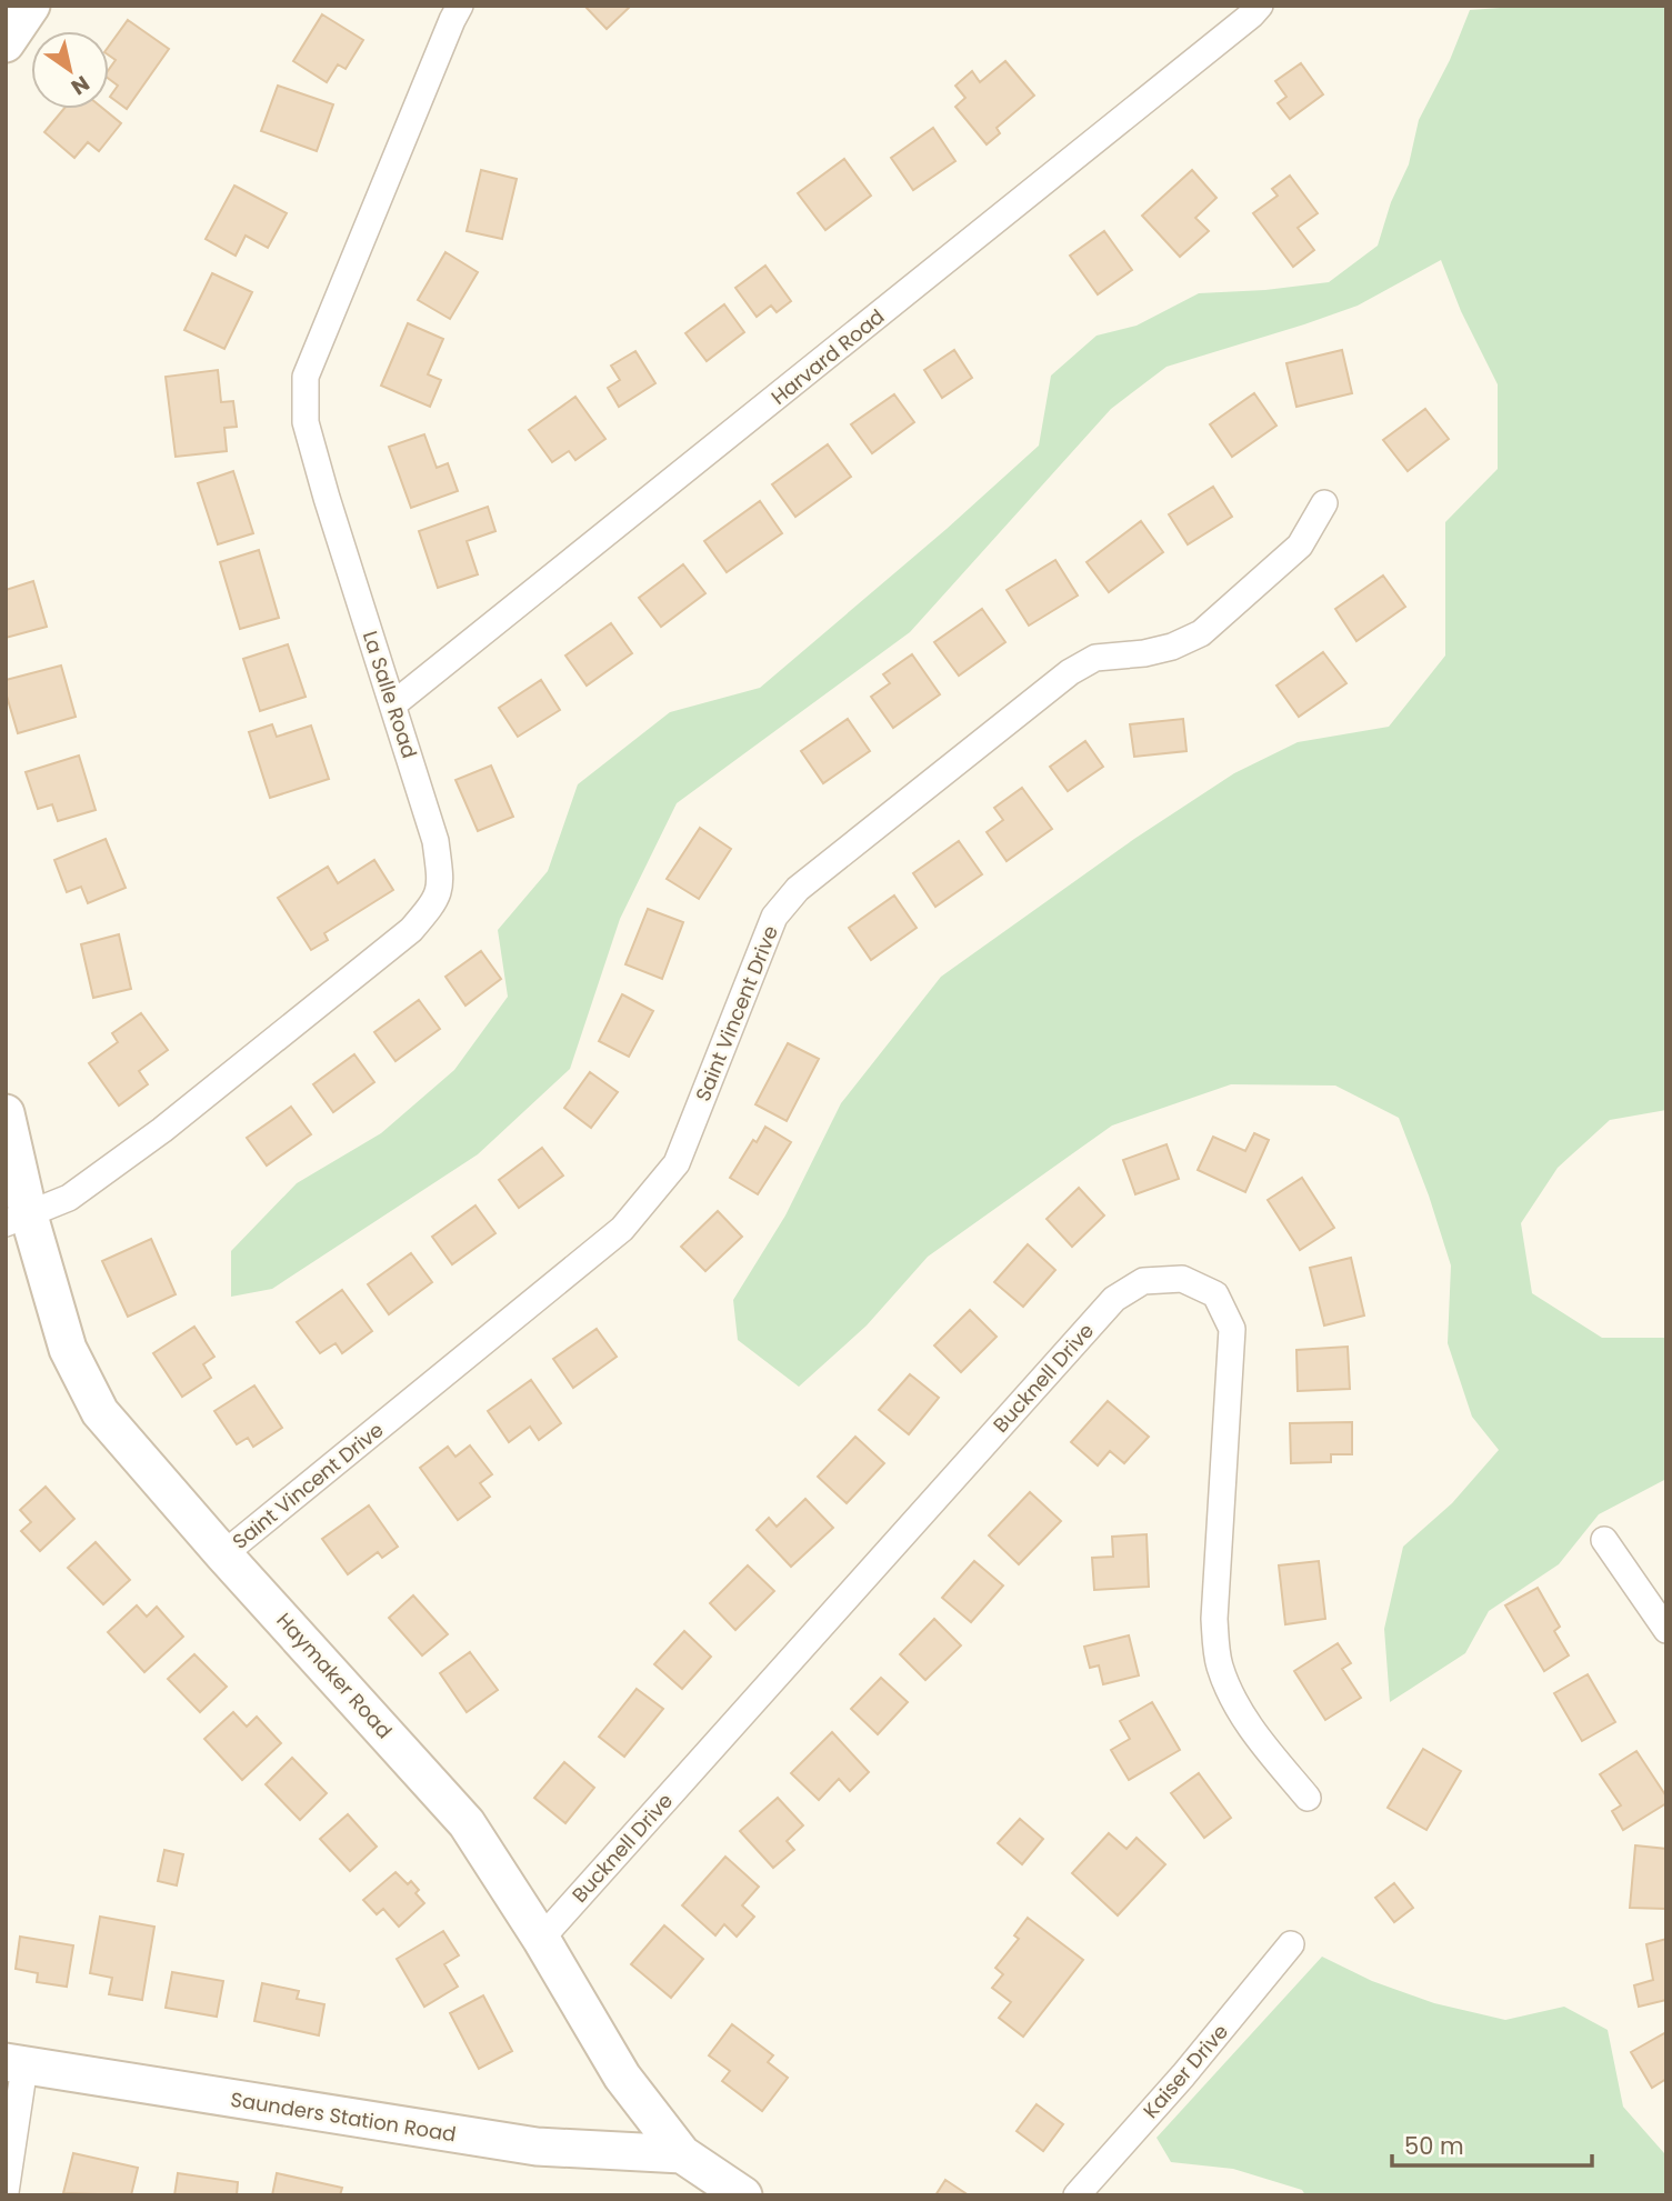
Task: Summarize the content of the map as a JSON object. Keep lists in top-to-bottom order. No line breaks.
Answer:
{"streets":{"main road":["Haymaker Road","Saunders Station Road"],"street":["Harvard Road","La Salle Road","Saint Vincent Drive","Bucknell Drive","Kaiser Drive"]},"crossings":[["Harvard Road","La Salle Road"],["La Salle Road","Haymaker Road"],["Saint Vincent Drive","Haymaker Road"],["Bucknell Drive","Haymaker Road"],["Haymaker Road","Saunders Station Road"]],"scale_bar":"50 m","north":"bottom right"}
